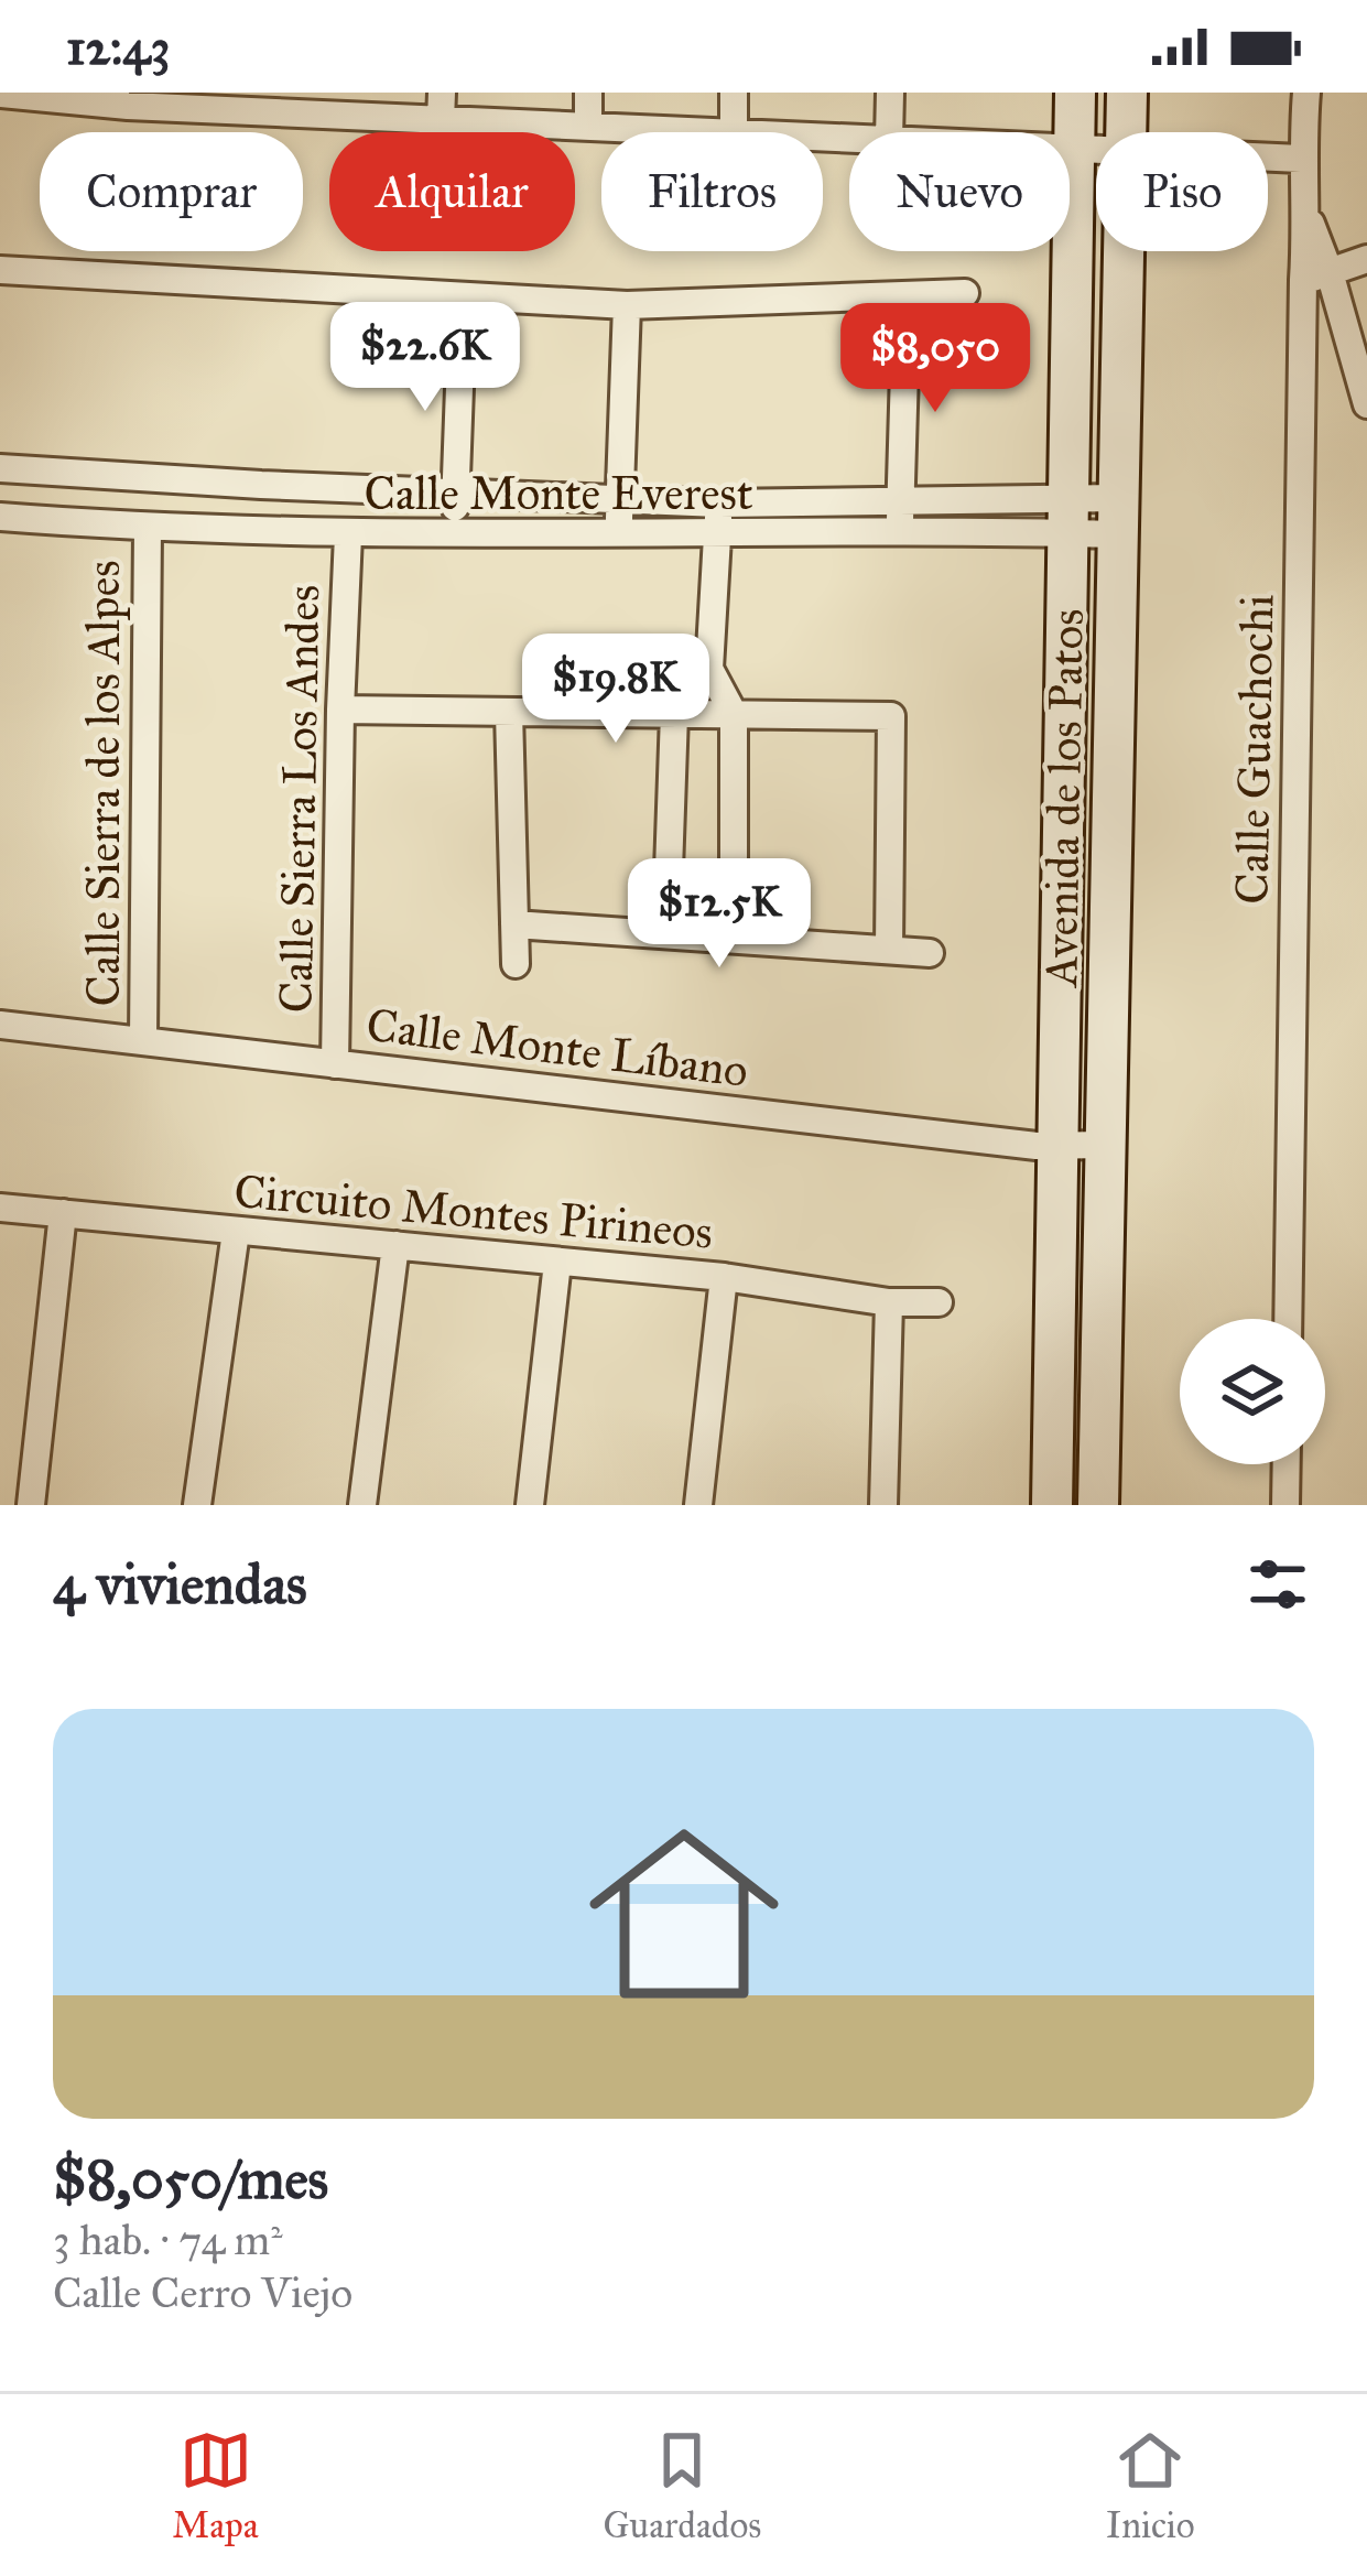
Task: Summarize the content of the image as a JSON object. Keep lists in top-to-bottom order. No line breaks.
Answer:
{"streets":{"street":["Calle Monte Everest","Calle Guachochi","Calle Sierra de los Alpes","Avenida de los Patos","Calle Sierra Los Andes","Calle Monte Líbano","Circuito Montes Pirineos"]},"crossings":[["Calle Monte Everest","Calle Sierra de los Alpes"],["Calle Monte Everest","Avenida de los Patos"],["Calle Monte Everest","Calle Sierra Los Andes"],["Calle Sierra de los Alpes","Calle Monte Líbano"],["Avenida de los Patos","Calle Monte Líbano"],["Calle Sierra Los Andes","Calle Monte Líbano"]],"page":{"status":"12:43","chip":["Comprar","Alquilar","Filtros","Nuevo","Piso"],"price":["$22.6K","$8,050","$19.8K","$12.5K"],"heading":"4 viviendas","list":[{"name":"$8,050/mes","note":"3 hab. · 74 m² · Calle Cerro Viejo"}],"tabs":["Mapa","Guardados","Inicio"]}}
